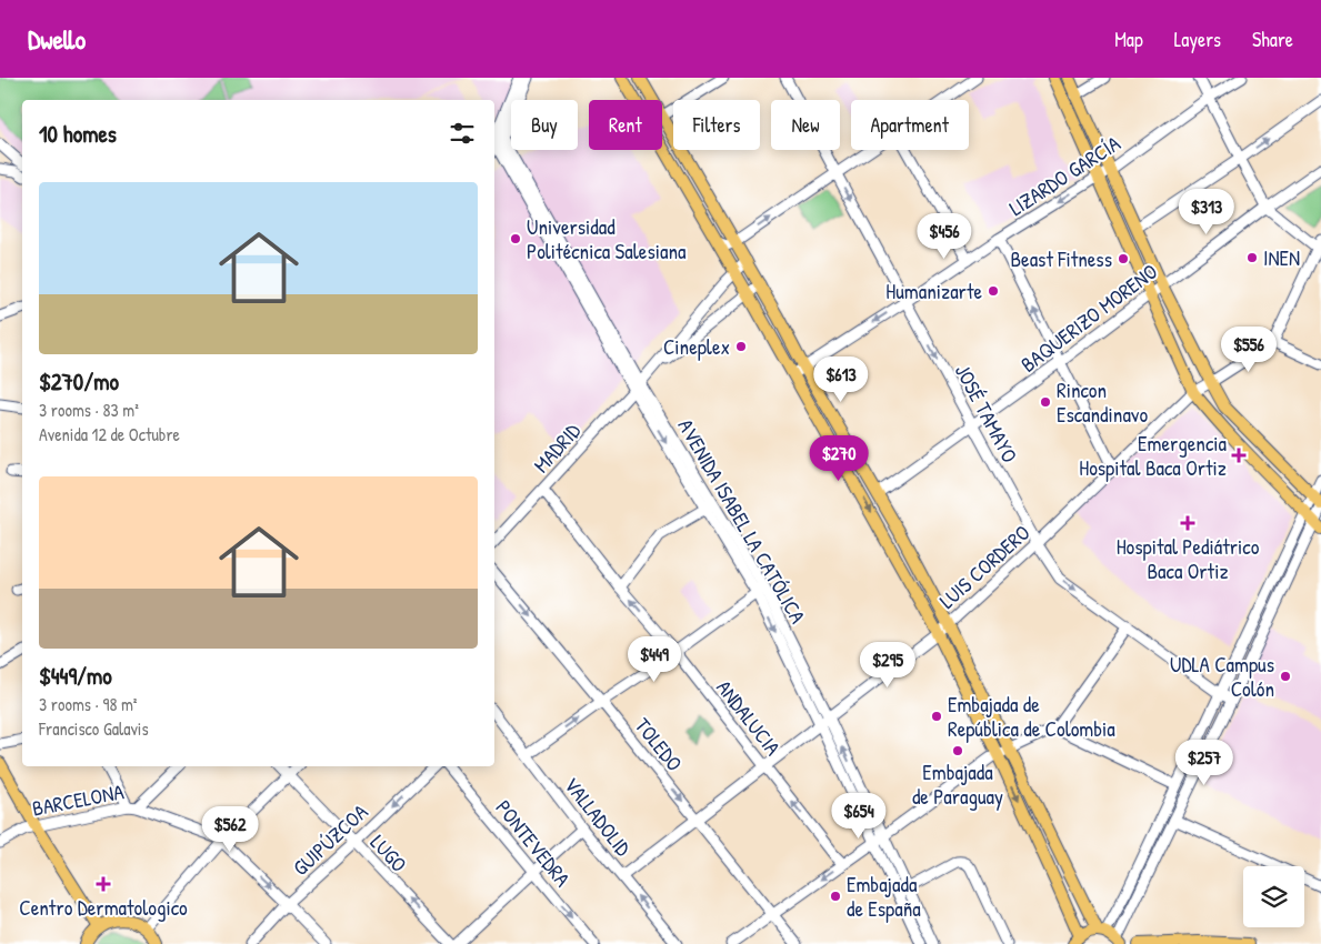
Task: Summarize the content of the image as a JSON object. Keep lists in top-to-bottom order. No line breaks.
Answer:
{"streets":{"street":["LIZARDO GARCÍA","BAQUERIZO MORENO","JOSÉ TAMAYO","MADRID","AVENIDA ISABEL LA CATÓLICA","LUIS CORDERO","ANDALUCIA","TOLEDO","BARCELONA","VALLADOLID","GUIPÚZCOA","PONTEVEDRA","LUGO"]},"crossings":[["LIZARDO GARCÍA","JOSÉ TAMAYO"],["BAQUERIZO MORENO","JOSÉ TAMAYO"],["JOSÉ TAMAYO","LUIS CORDERO"],["MADRID","AVENIDA ISABEL LA CATÓLICA"],["MADRID","ANDALUCIA"],["AVENIDA ISABEL LA CATÓLICA","LUIS CORDERO"],["LUIS CORDERO","ANDALUCIA"],["LUIS CORDERO","TOLEDO"],["LUIS CORDERO","VALLADOLID"],["GUIPÚZCOA","LUGO"]],"one_way":["LIZARDO GARCÍA","ANDALUCIA","TOLEDO","GUIPÚZCOA","PONTEVEDRA","LUGO"],"places":{"other":["Universidad Politécnica Salesiana","INEN","Beast Fitness","Humanizarte","Cineplex","Rincon Escandinavo","UDLA Campus Colón","Embajada de República de Colombia","Embajada de Paraguay","Embajada de España"],"health":["Emergencia Hospital Baca Ortiz","Hospital Pediátrico Baca Ortiz","Centro Dermatologico"]},"page":{"header":"Dwello","nav":["Map","Layers","Share"],"chip":["Buy","Rent","Filters","New","Apartment"],"heading":"10 homes","list":[{"name":"$270/mo","note":"3 rooms · 83 m² · Avenida 12 de Octubre"},{"name":"$449/mo","note":"3 rooms · 98 m² · Francisco Galavis"}],"price":["$313","$456","$556","$613","$270","$449","$295","$257","$654","$562"]}}
